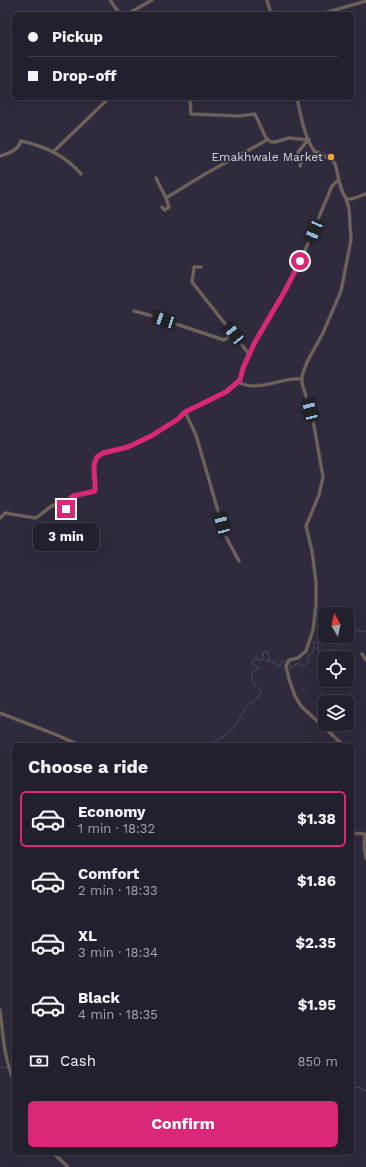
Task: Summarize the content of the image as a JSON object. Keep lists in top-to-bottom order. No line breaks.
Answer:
{"places":["Emakhwale Market"],"north":"top","page":{"banner":["Pickup","Drop-off"],"bubble":"3 min","heading":"Choose a ride","list":[{"name":"Economy","note":"1 min · 18:32","value":"$1.38"},{"name":"Comfort","note":"2 min · 18:33","value":"$1.86"},{"name":"XL","note":"3 min · 18:34","value":"$2.35"},{"name":"Black","note":"4 min · 18:35","value":"$1.95"}],"pay":["Cash","850 m"],"buttons":"Confirm"}}
